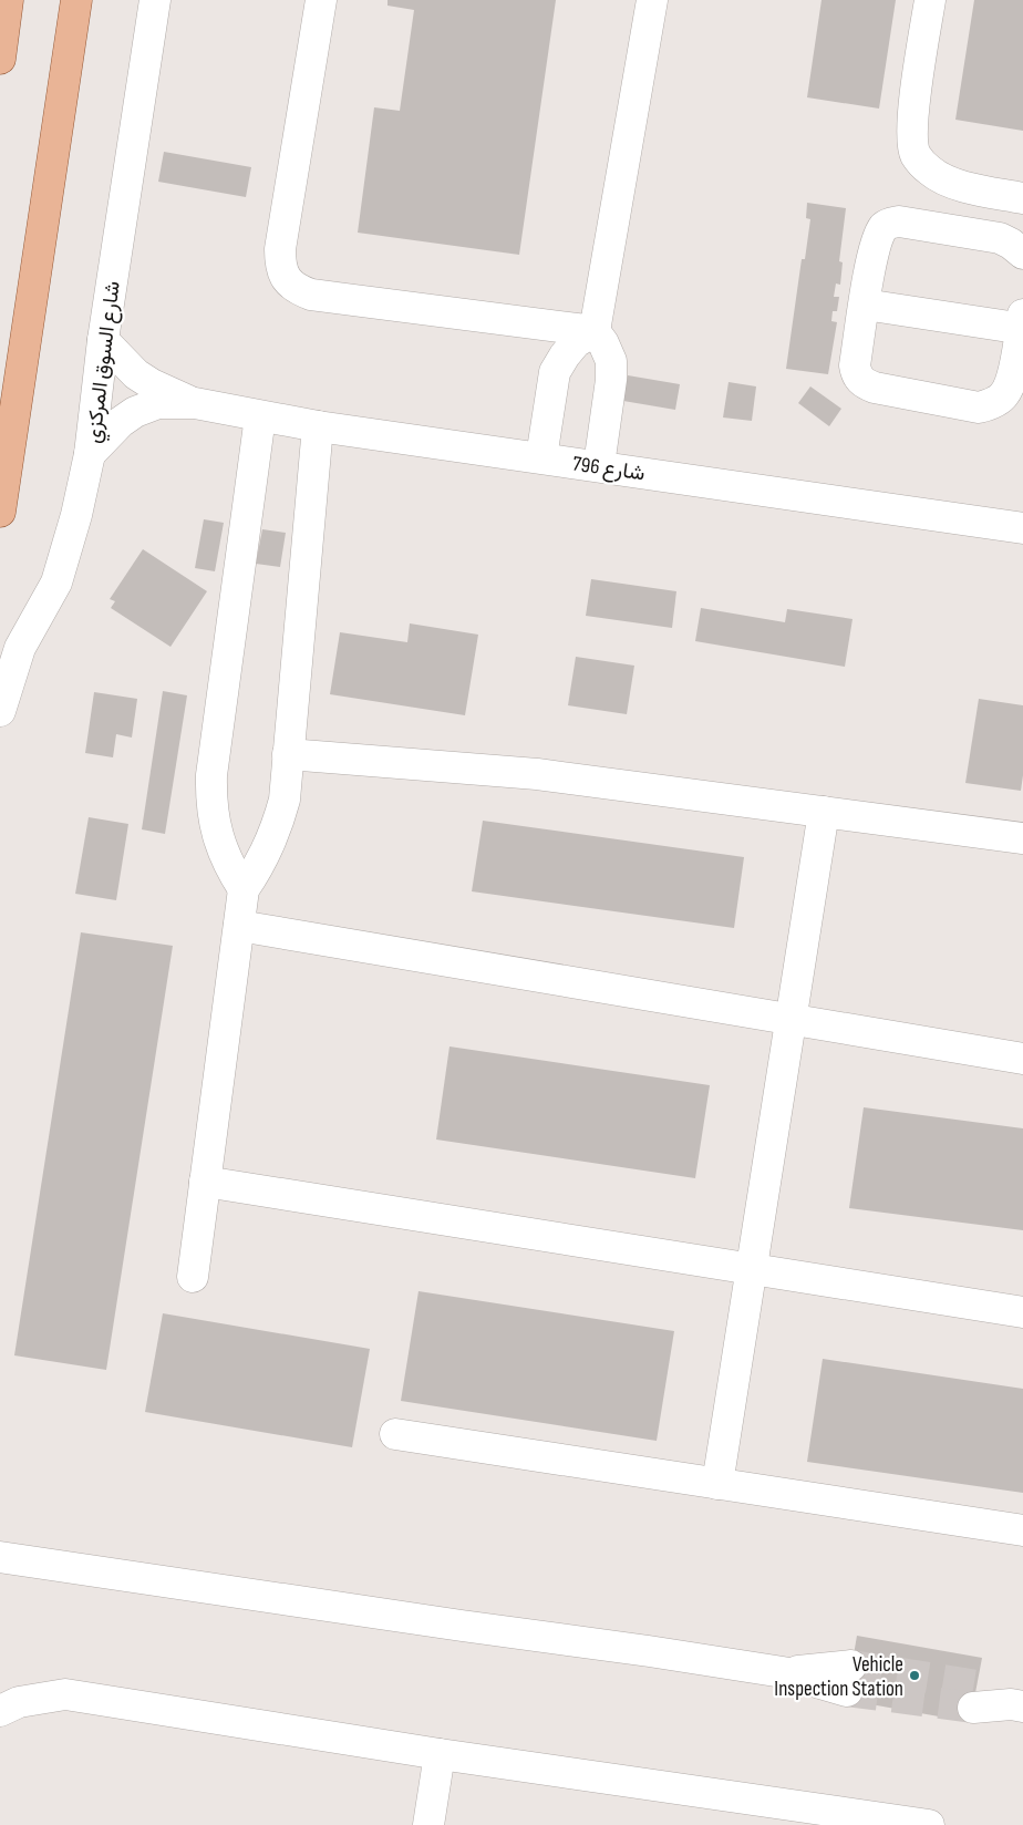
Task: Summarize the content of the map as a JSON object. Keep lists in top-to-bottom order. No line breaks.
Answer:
{"streets":{"street":["شارع السوق المركزي","شارع 796"]},"crossings":[["شارع السوق المركزي","شارع 796"]],"places":["Vehicle Inspection Station"]}
